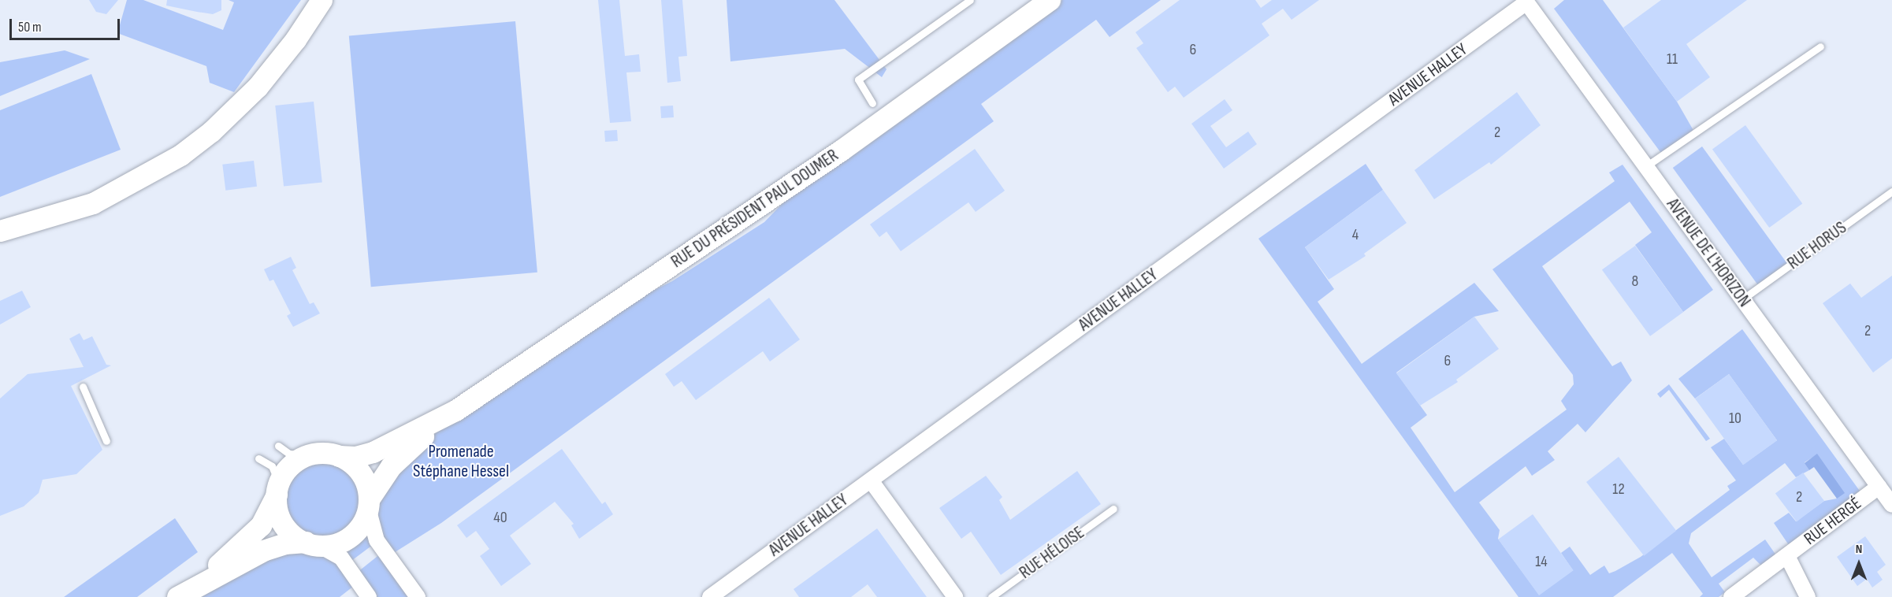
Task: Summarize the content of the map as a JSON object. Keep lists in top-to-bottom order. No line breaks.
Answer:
{"streets":{"main road":["RUE DU PRÉSIDENT PAUL DOUMER"],"street":["AVENUE HALLEY","AVENUE DE L'HORIZON","RUE HERGÉ"],"lane":["RUE HORUS","RUE HÉLOISE"]},"crossings":[["AVENUE HALLEY","AVENUE DE L'HORIZON"],["RUE HORUS","AVENUE DE L'HORIZON"],["AVENUE DE L'HORIZON","RUE HERGÉ"]],"parks":["Promenade Stéphane Hessel"],"house_numbers":["6","11","2","4","8","2","6","10","12","2","40","14"],"scale_bar":"50 m","north":"top"}
